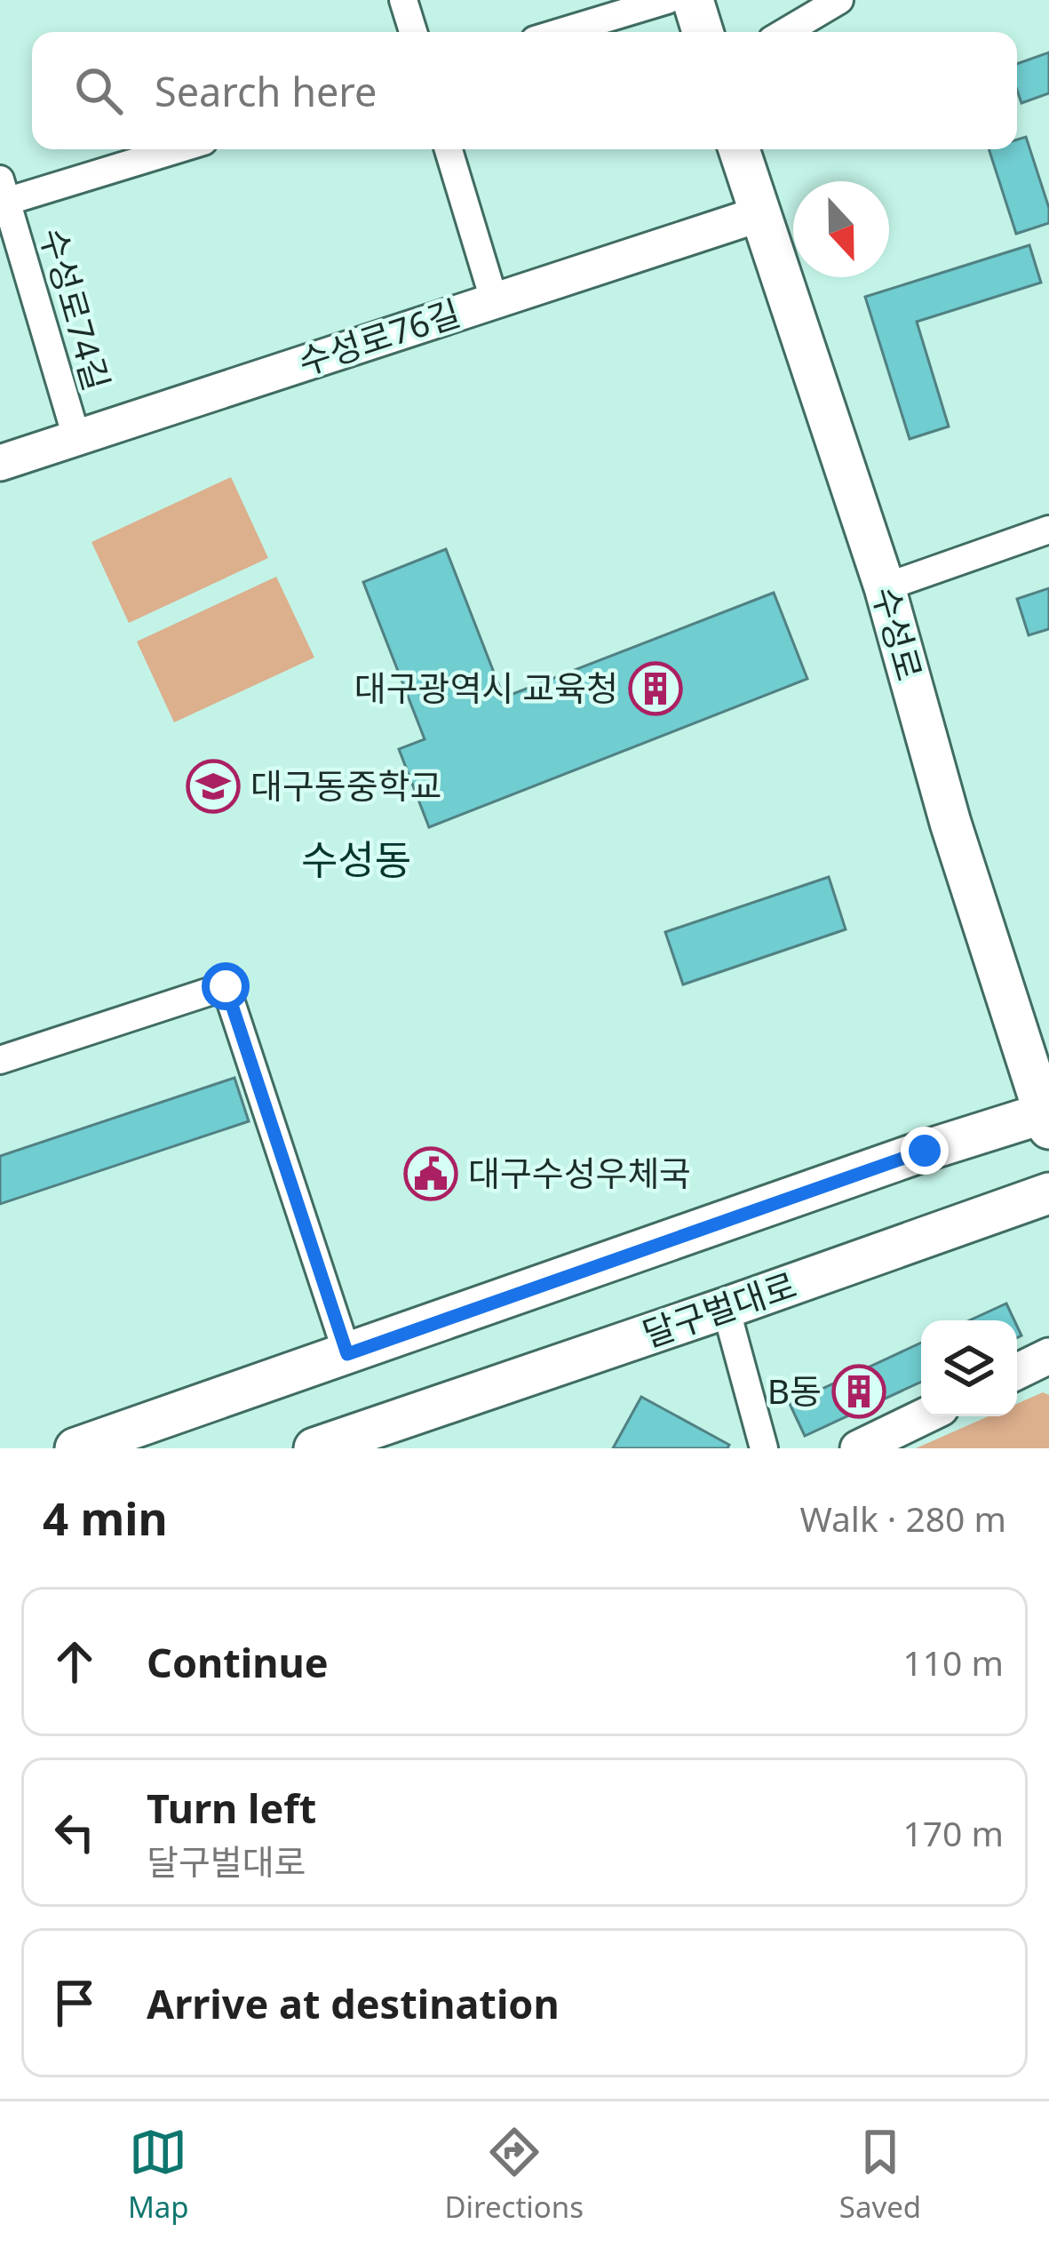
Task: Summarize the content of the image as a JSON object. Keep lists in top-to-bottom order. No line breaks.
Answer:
{"streets":{"main road":["수성로","달구벌대로"],"street":["수성로74길","수성로76길"]},"crossings":[["수성로74길","수성로76길"],["수성로76길","수성로"]],"districts":["수성동"],"places":{"building":["대구광역시 교육청","B동"],"school or university":["대구동중학교"],"public building":["대구수성우체국"]},"north":"bottom","page":{"search":"Search here","heading":["4 min","Walk · 280 m"],"list":[["Continue","110 m"],["Turn left","달구벌대로","170 m"],"Arrive at destination"],"nav":["Map","Directions","Saved"]}}
